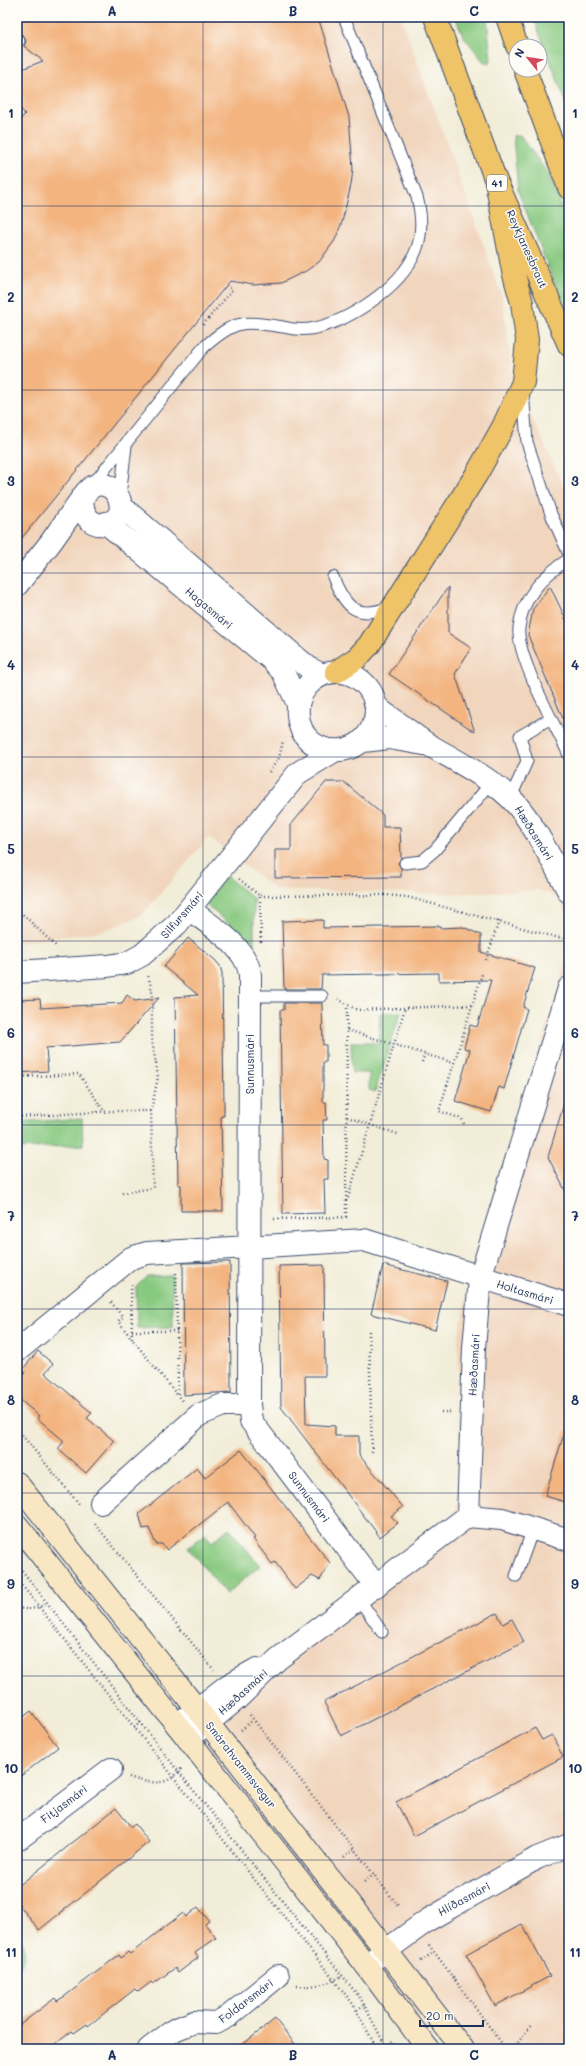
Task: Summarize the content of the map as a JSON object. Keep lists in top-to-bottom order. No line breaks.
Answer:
{"streets":{"highway":["41","Reykjanesbraut"],"main road":["Smárahvammsvegur"],"street":["Hagasmári","Hæðasmári","Silfursmári","Sunnusmári","Holtasmári","Fitjasmári","Hlíðasmári","Foldarsmári"]},"crossings":[["Hagasmári","Hæðasmári"],["Hagasmári","Silfursmári"],["Hæðasmári","Silfursmári"],["Hæðasmári","Sunnusmári"],["Hæðasmári","Holtasmári"],["Hæðasmári","Smárahvammsvegur"],["Silfursmári","Sunnusmári"],["Smárahvammsvegur","Hlíðasmári"]],"scale_bar":"20 m","north":"top left","grid":{"columns":["A","B","C"],"rows":["1","2","3","4","5","6","7","8","9","10","11"]}}
